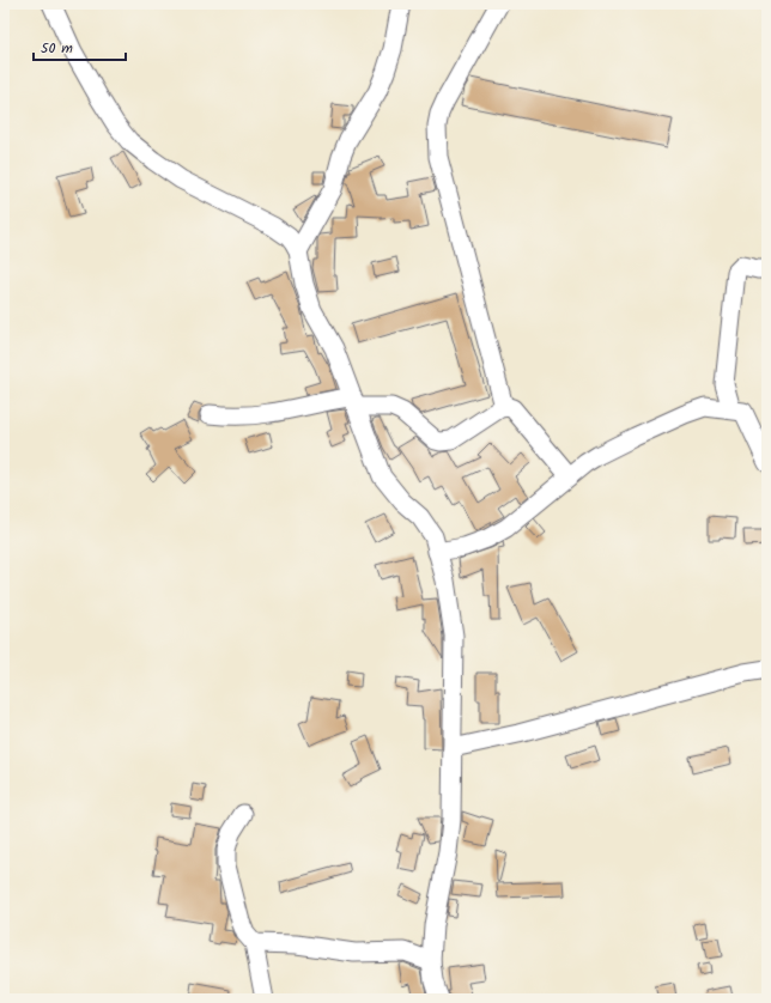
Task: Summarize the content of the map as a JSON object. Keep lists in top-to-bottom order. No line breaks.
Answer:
{"scale_bar":"50 m"}
